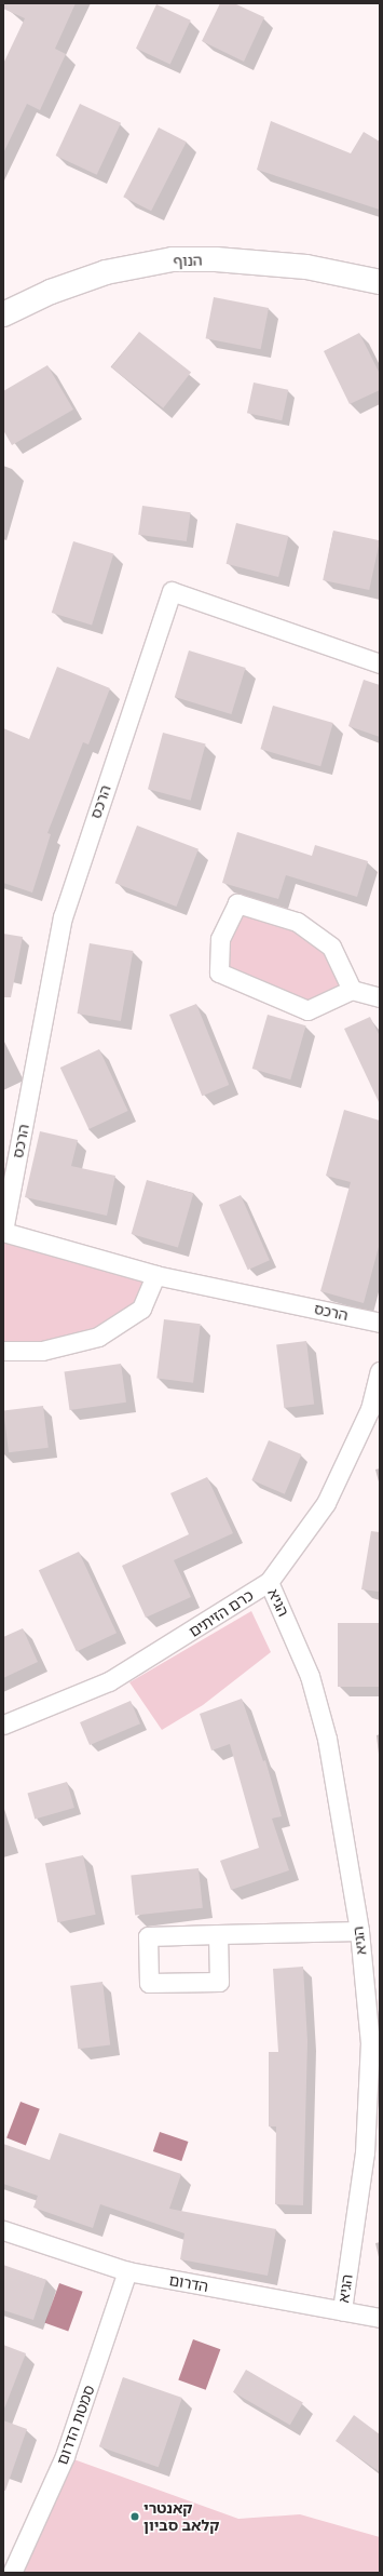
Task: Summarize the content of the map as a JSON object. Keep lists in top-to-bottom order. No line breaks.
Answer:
{"streets":{"street":["הנוף","הרכס","הגיא","כרם הזיתים","הדרום","סמטת הדרום"]},"crossings":[["הגיא","כרם הזיתים"],["הגיא","הדרום"],["הדרום","סמטת הדרום"]],"places":["קאנטרי קלאב סביון"]}
